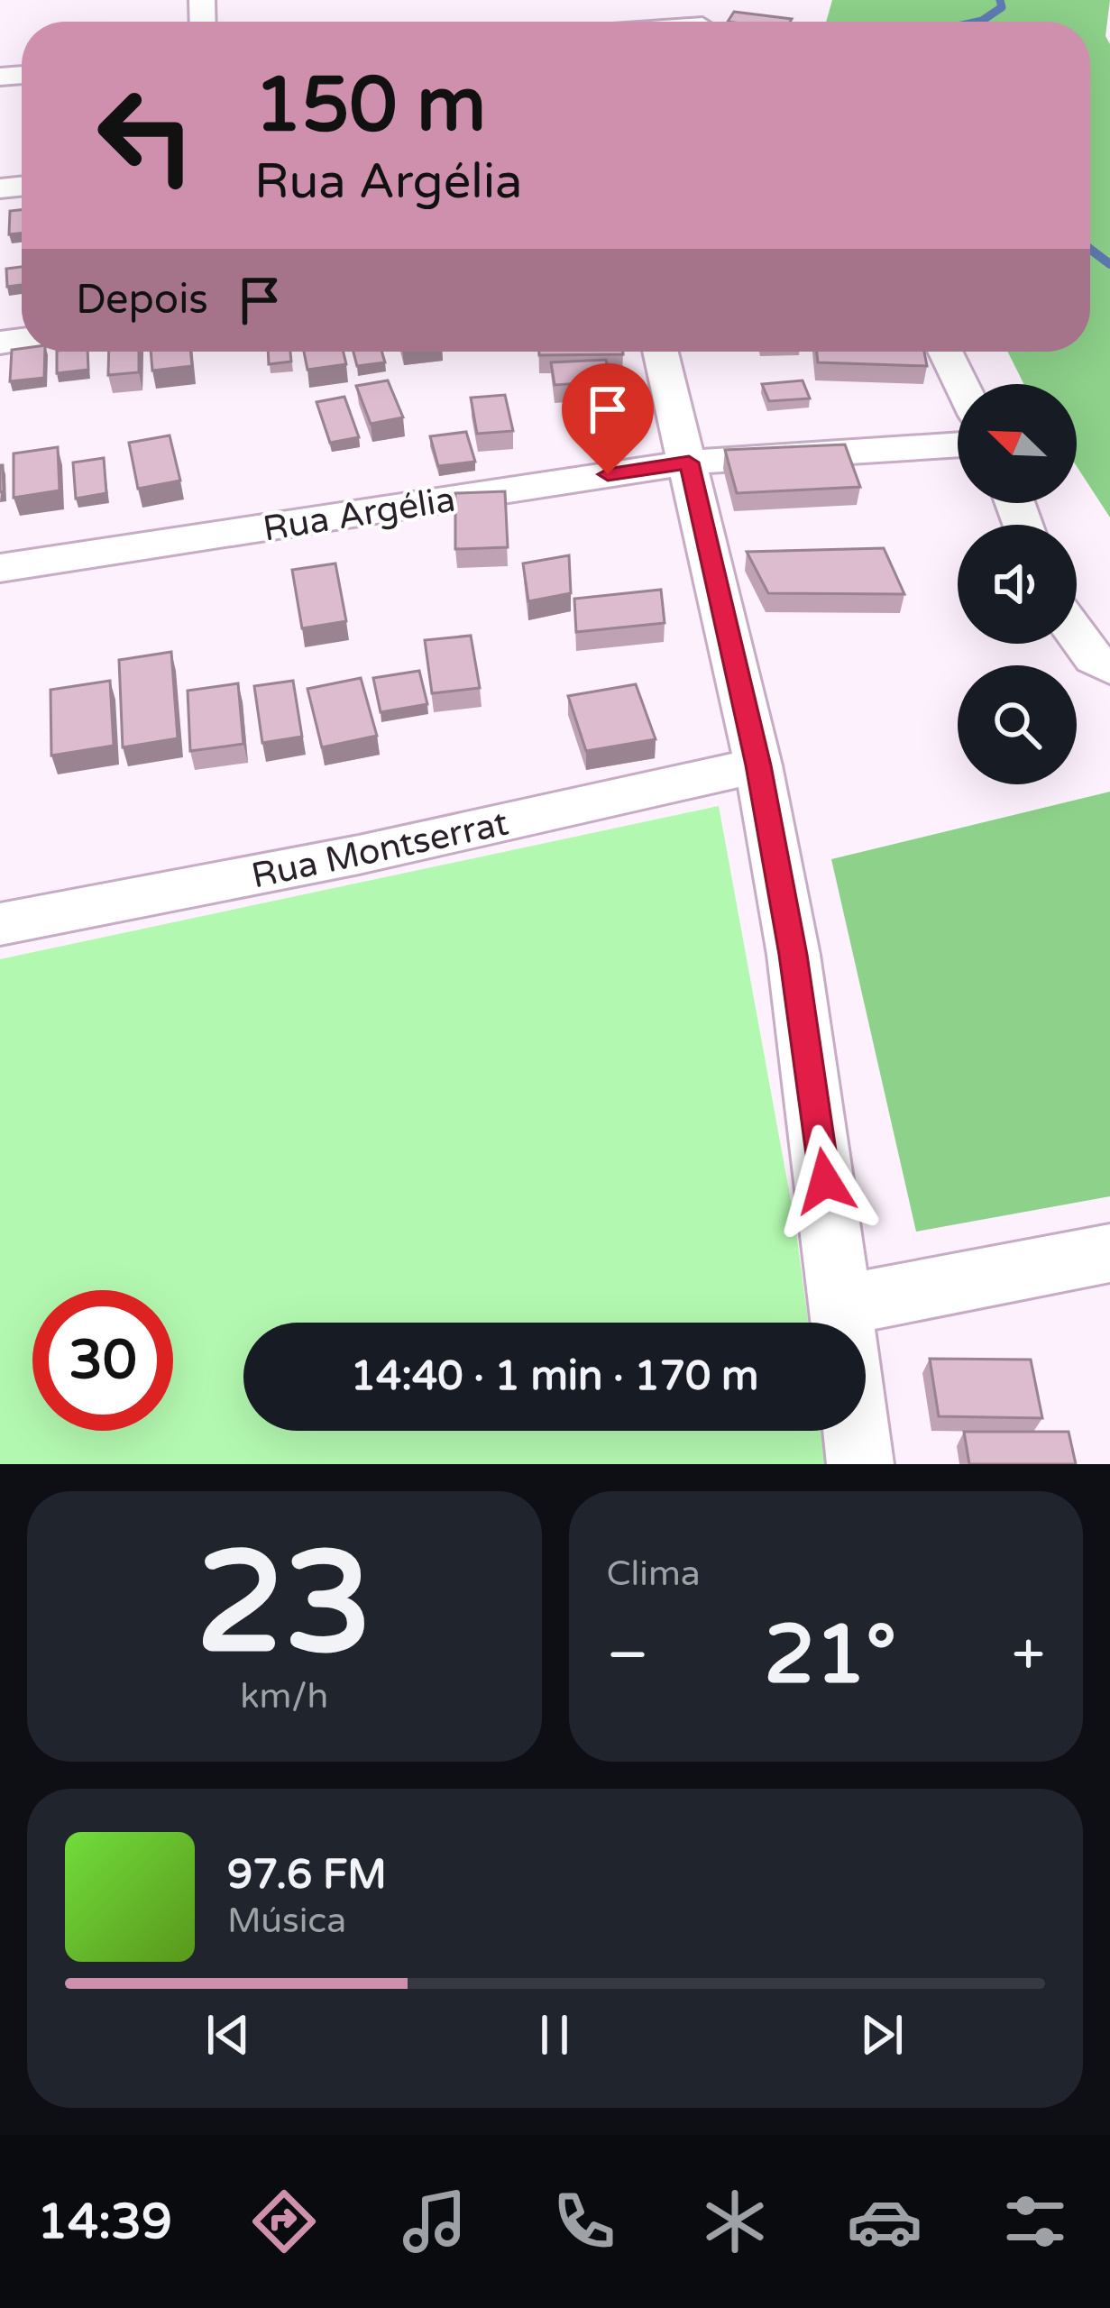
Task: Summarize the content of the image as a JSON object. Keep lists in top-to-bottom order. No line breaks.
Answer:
{"streets":{"street":["Rua Argélia","Rua Montserrat"]},"north":"top left","page":{"turn":["150 m","Rua Argélia"],"then":"Depois","limit":"30","trip":"14:40 · 1 min · 170 m","tile":[["23","km/h"],"Clima"],"heat":["−","21°","+"],"song":["97.6 FM","Música"],"tabs":"14:39"}}
